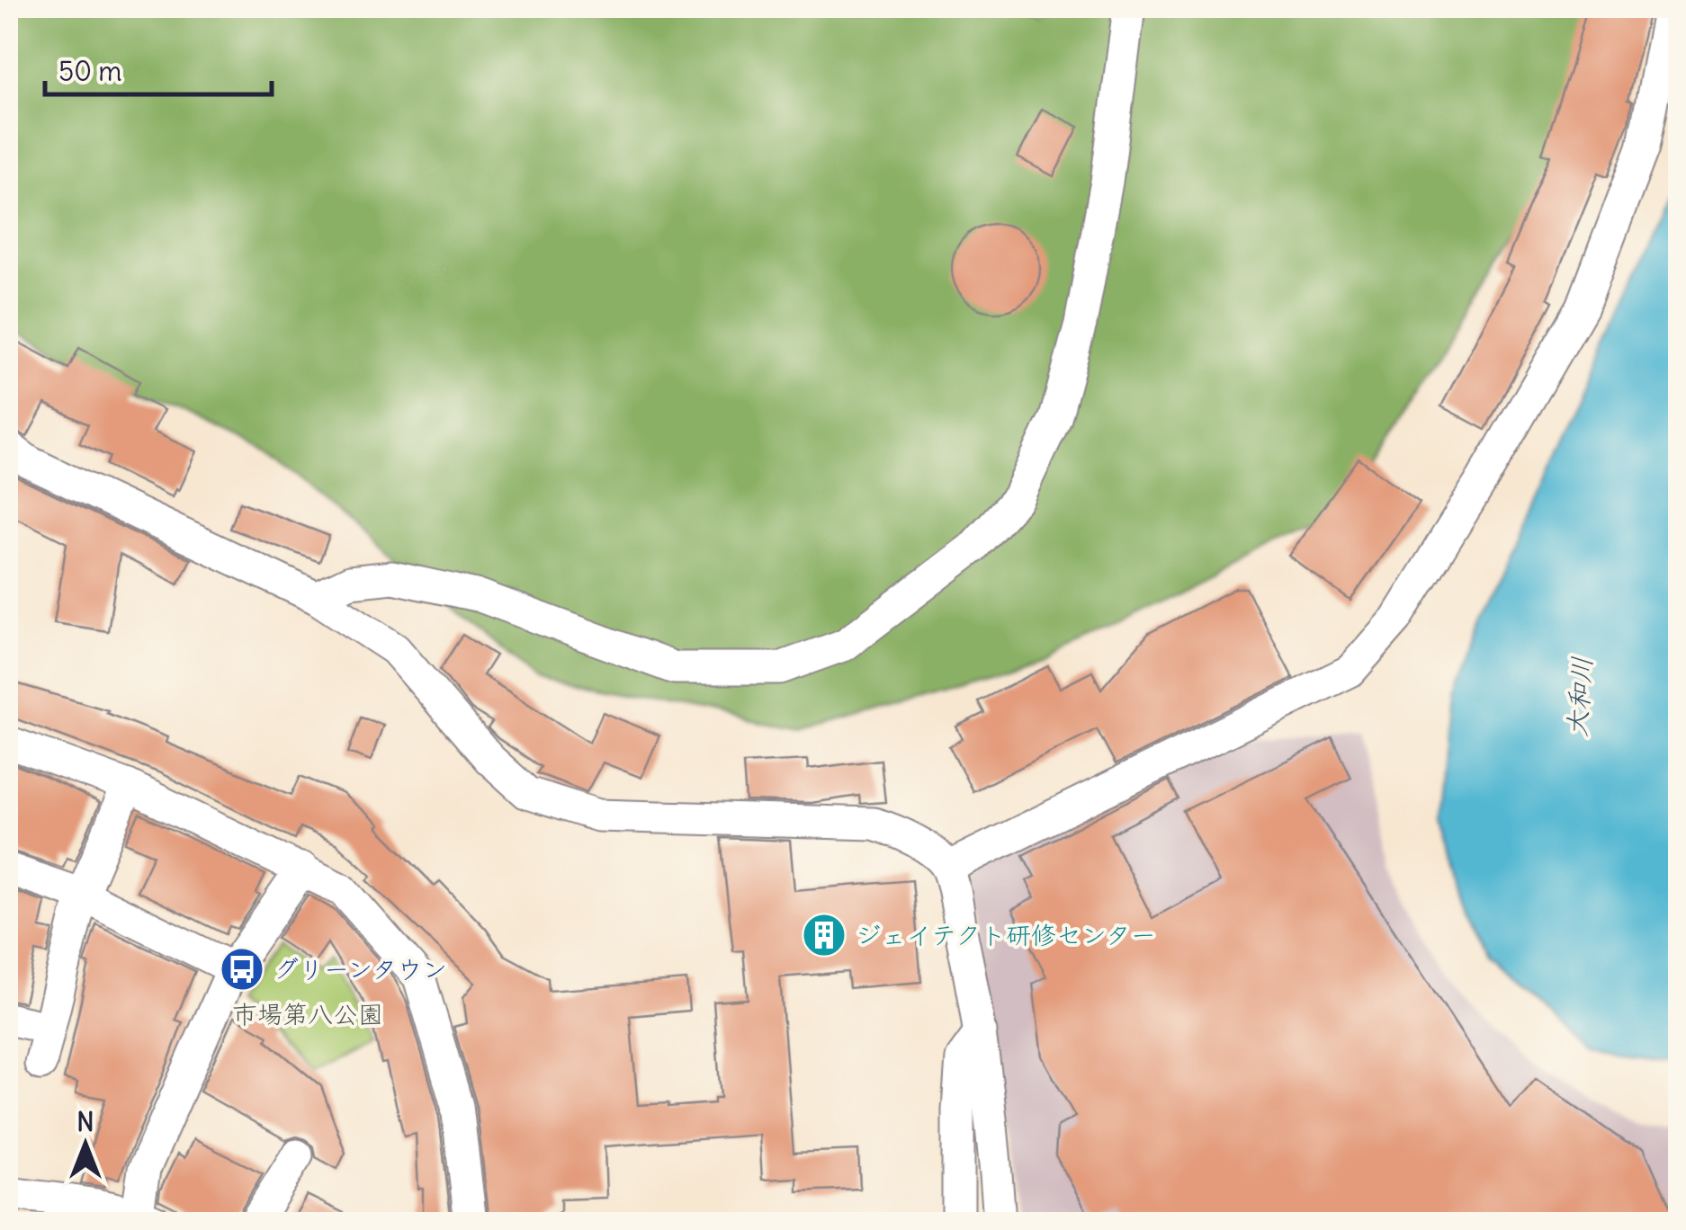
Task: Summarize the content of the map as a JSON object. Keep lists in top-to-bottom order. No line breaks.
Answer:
{"water":["大和川"],"parks":["市場第八公園"],"places":{"building":["ジェイテクト研修センター"],"bus stop":["グリーンタウン"]},"scale_bar":"50 m","north":"top"}
